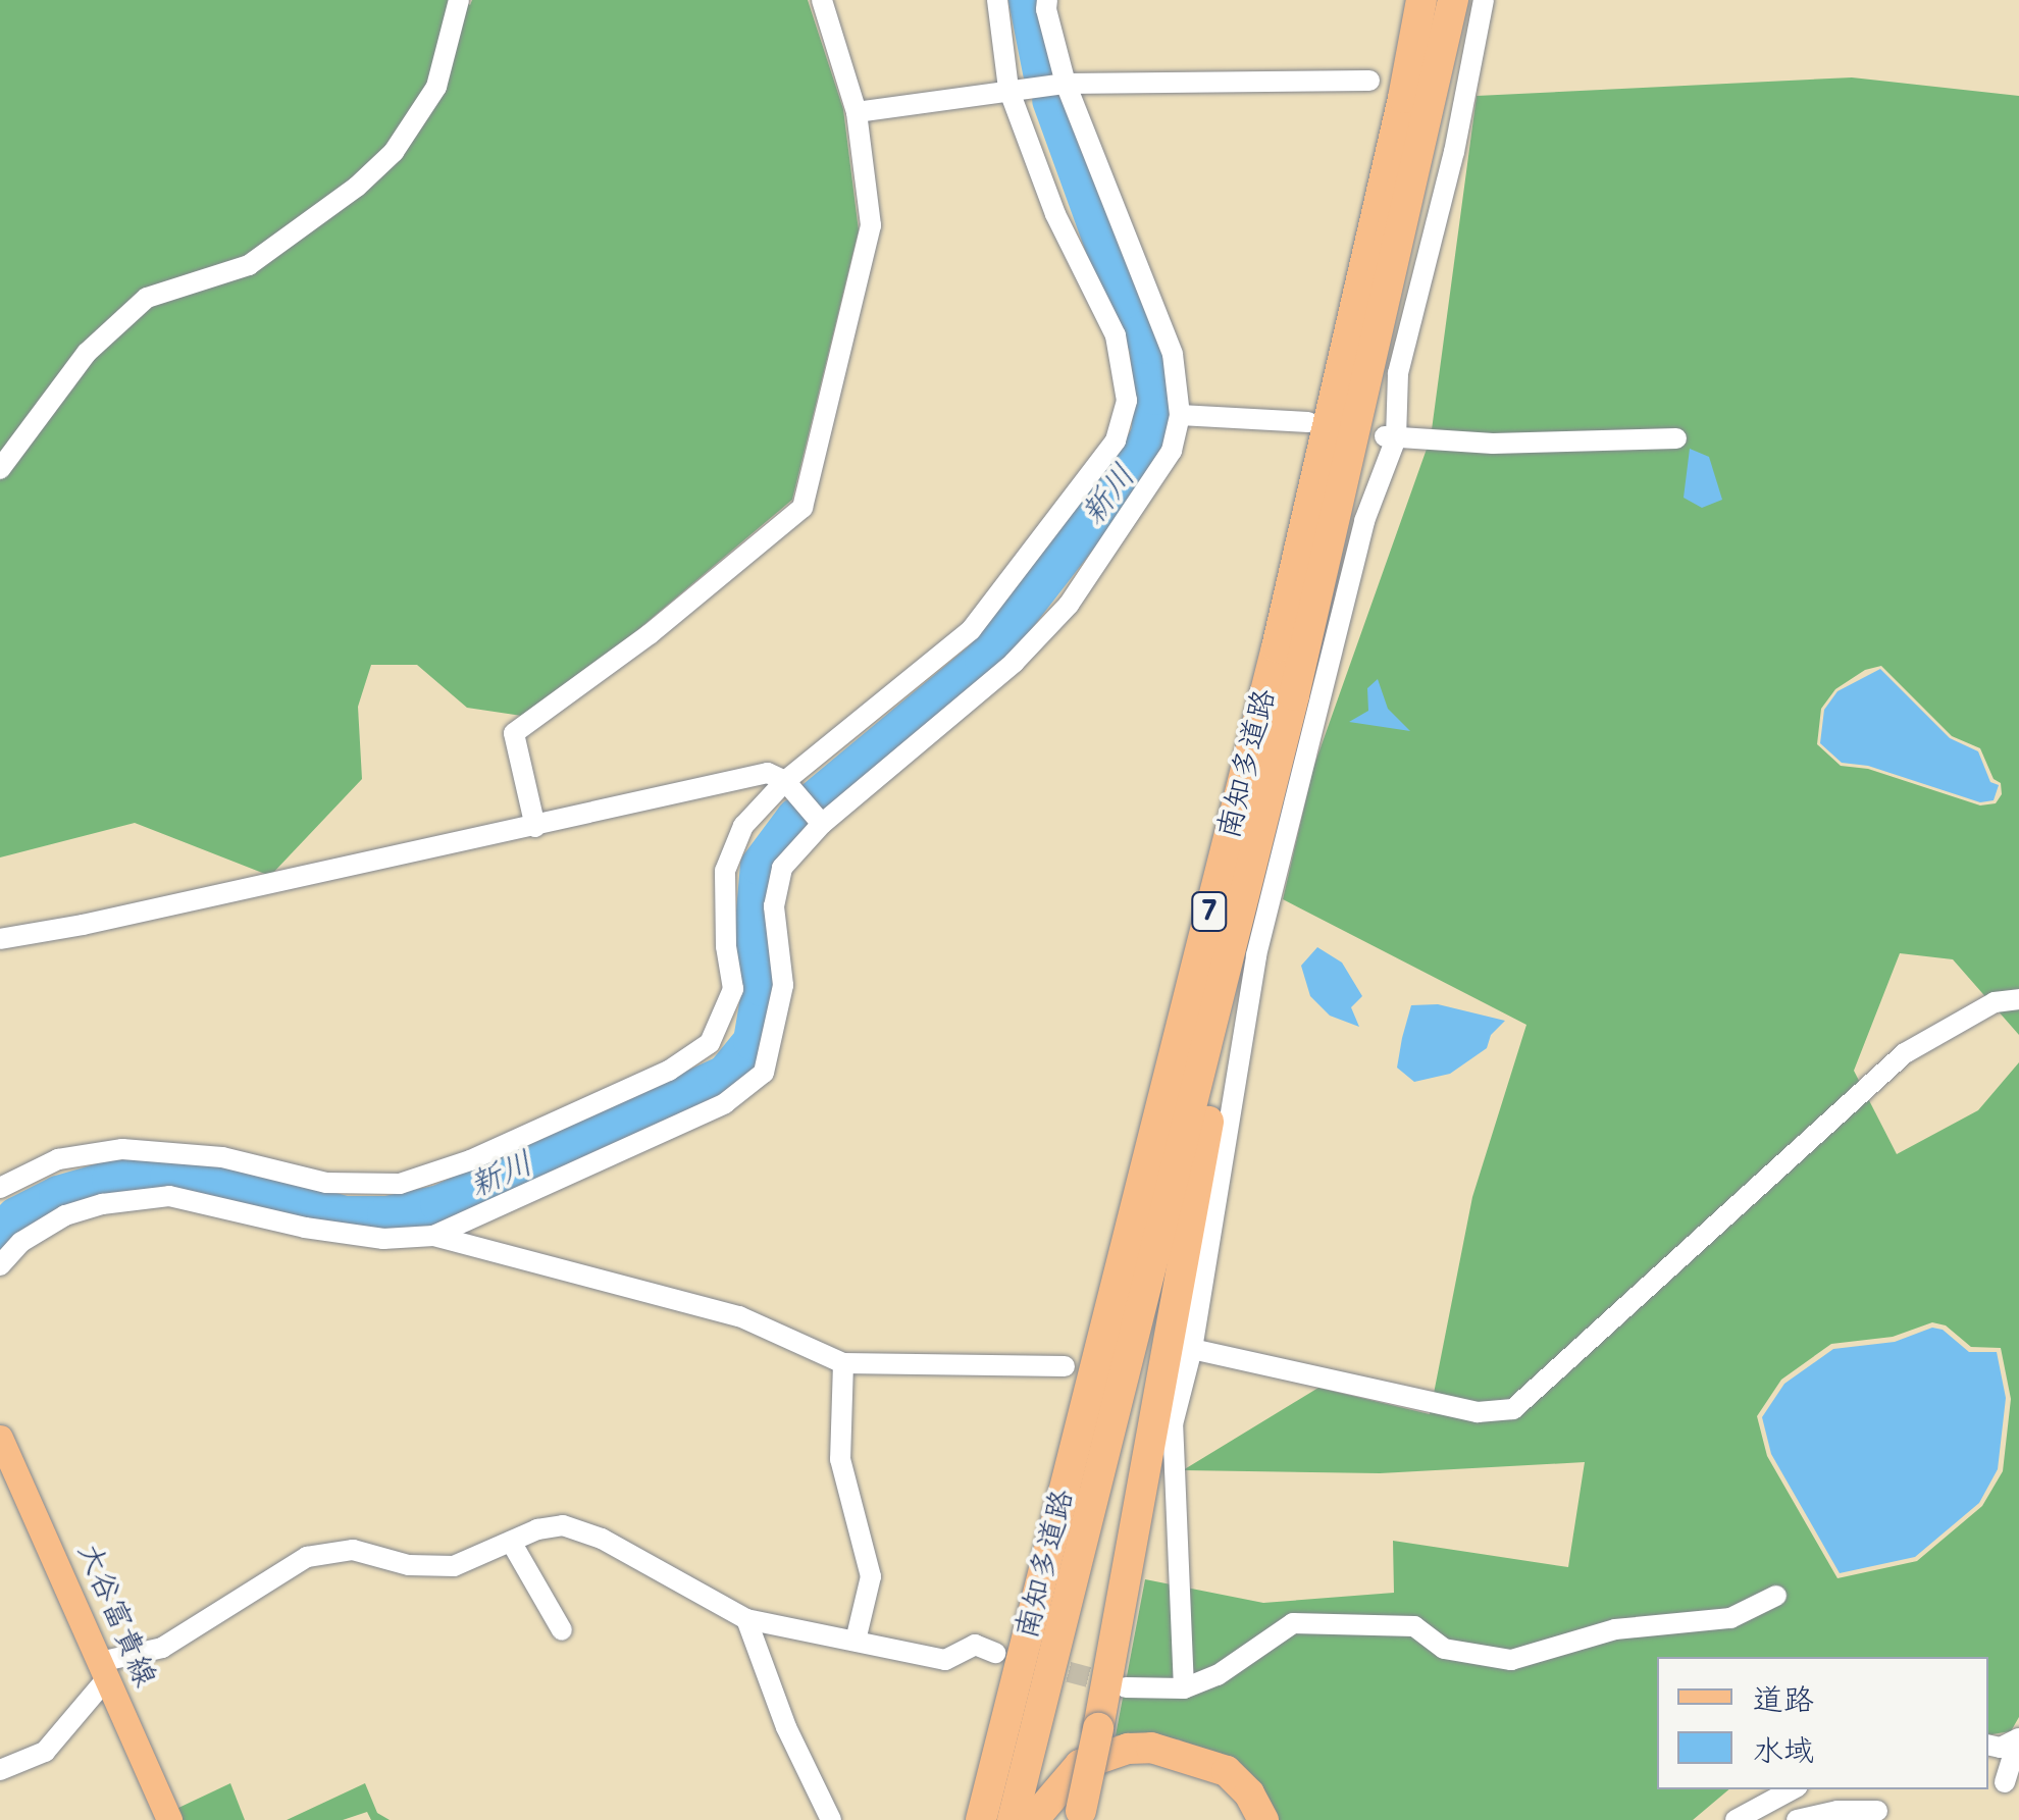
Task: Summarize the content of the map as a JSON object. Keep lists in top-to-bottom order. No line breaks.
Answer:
{"streets":{"highway":["南知多道路","7"],"main road":["大谷富貴線"]},"water":["新川"],"legend":["道路","水域"]}
